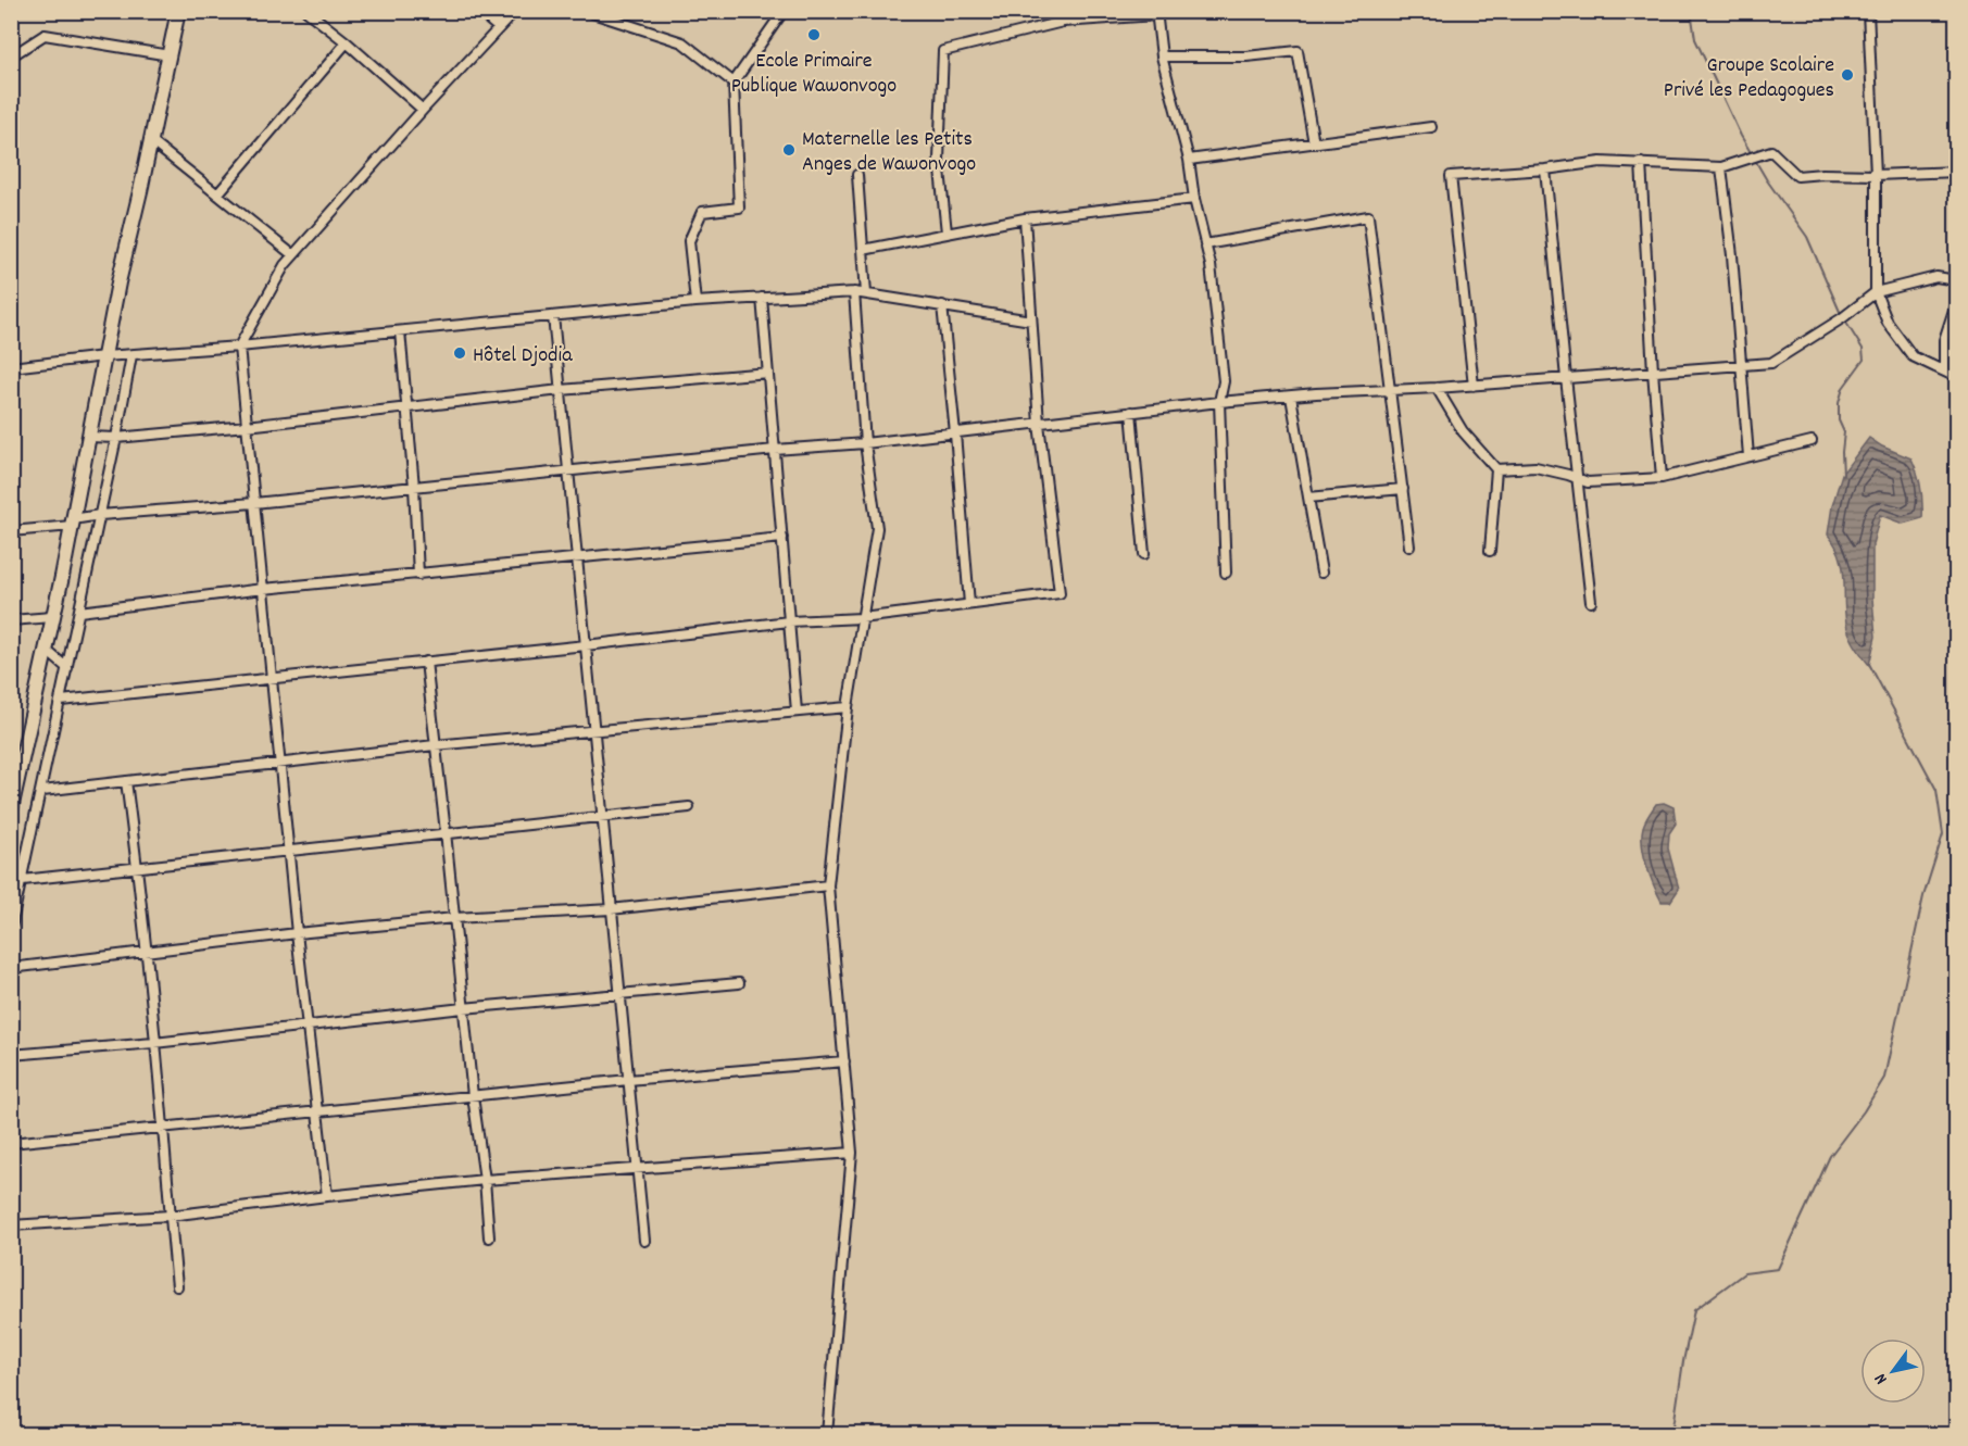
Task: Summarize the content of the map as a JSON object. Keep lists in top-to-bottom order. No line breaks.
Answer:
{"places":["Ecole Primaire Publique Wawonvogo","Groupe Scolaire Privé les Pedagogues","Maternelle les Petits Anges de Wawonvogo","Hôtel Djodia"],"north":"bottom left"}
